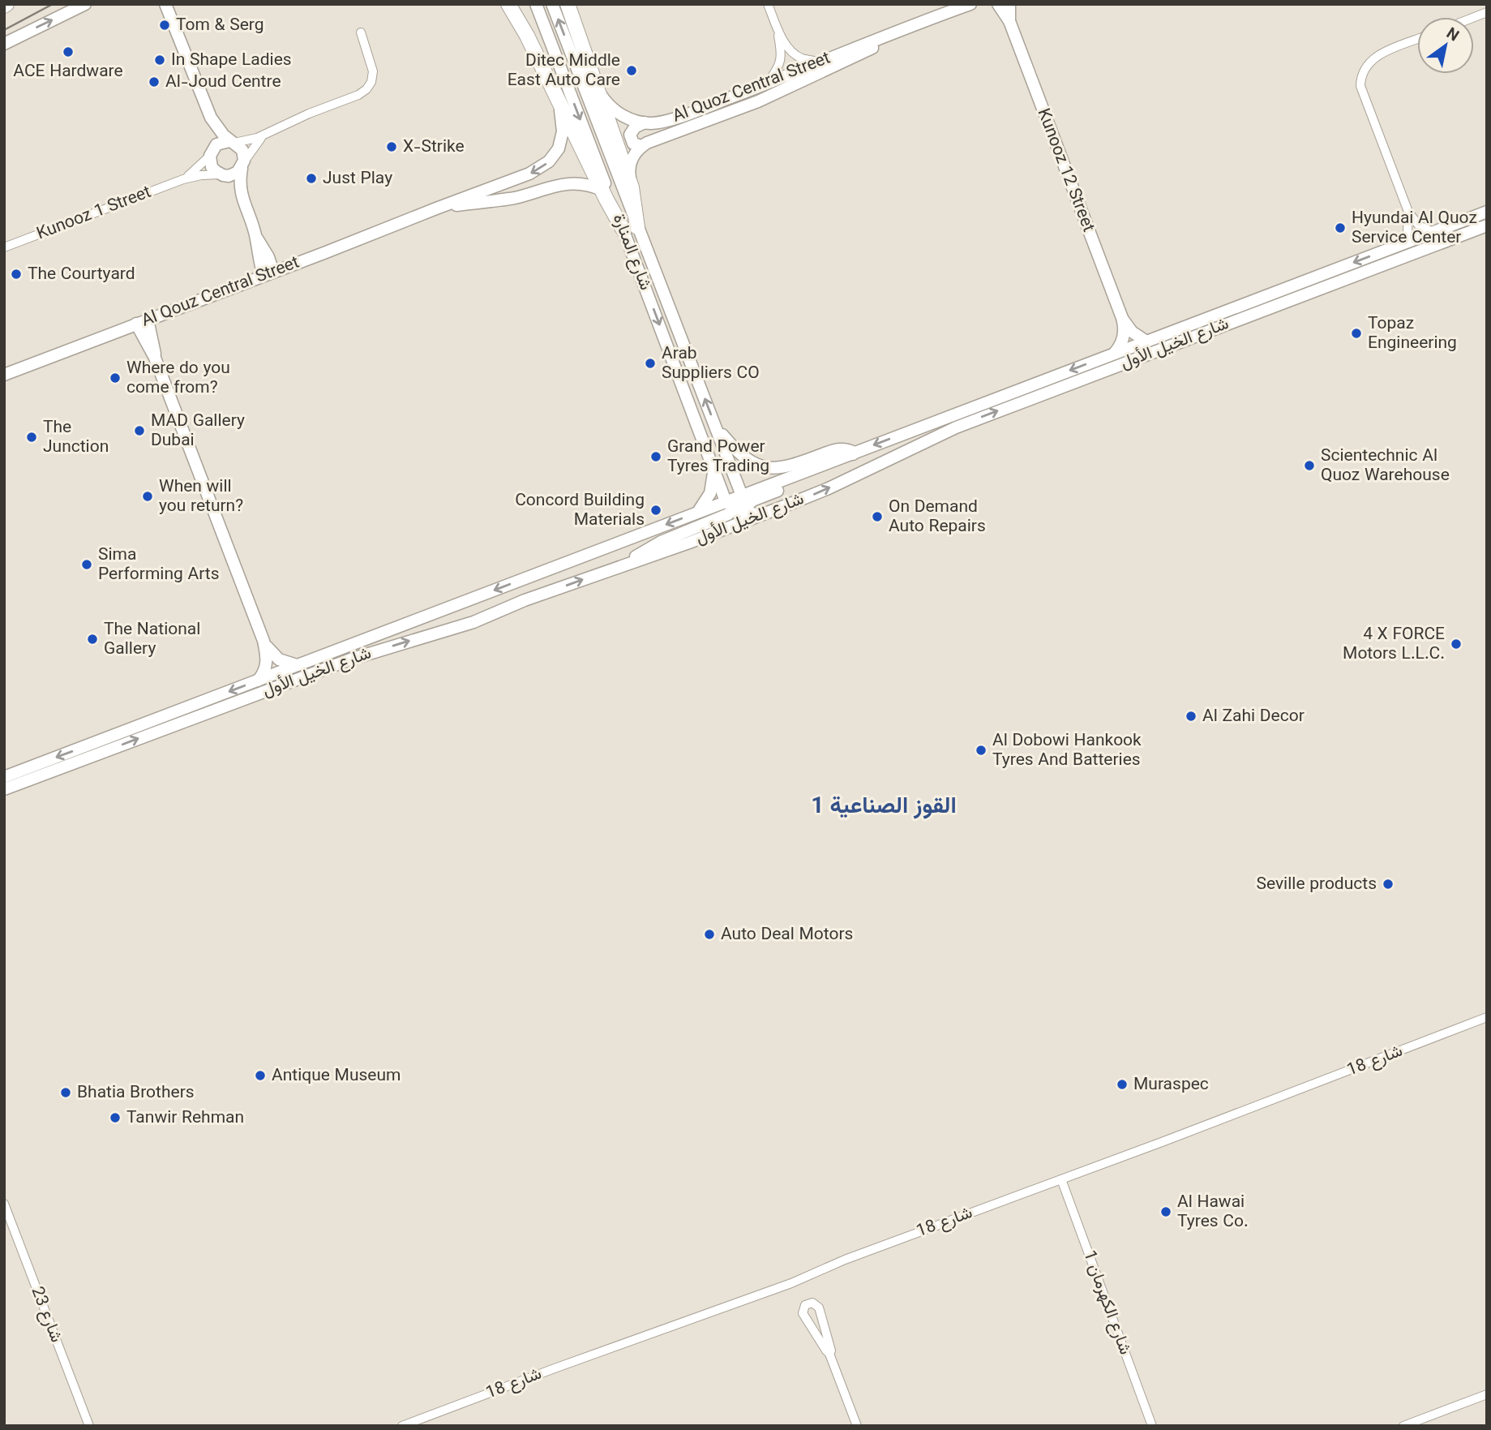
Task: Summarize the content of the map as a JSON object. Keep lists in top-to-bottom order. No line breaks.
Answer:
{"streets":{"main road":["Al Quoz Central Street","Kunooz 12 Street","شارع المنارة","Al Qouz Central Street","شارع الخيل الأول"],"street":["Kunooz 1 Street","شارع 18","شارع الكهرمان 1","شارع 23"]},"crossings":[["Kunooz 12 Street","شارع الخيل الأول"],["شارع المنارة","شارع الخيل الأول"],["شارع 18","شارع الكهرمان 1"]],"districts":["القوز الصناعية 1"],"places":["Tom & Serg","ACE Hardware","In Shape Ladies","Ditec Middle East Auto Care","Al-Joud Centre","X-Strike","Just Play","Hyundai Al Quoz Service Center","The Courtyard","Topaz Engineering","Arab Suppliers CO","Where do you come from?","MAD Gallery Dubai","The Junction","Grand Power Tyres Trading","Scientechnic Al Quoz Warehouse","When will you return?","Concord Building Materials","On Demand Auto Repairs","Sima Performing Arts","The National Gallery","4 X FORCE Motors L.L.C.","Al Zahi Decor","Al Dobowi Hankook Tyres And Batteries","Seville products","Auto Deal Motors","Antique Museum","Muraspec","Bhatia Brothers","Tanwir Rehman","Al Hawai Tyres Co."],"north":"top right"}
